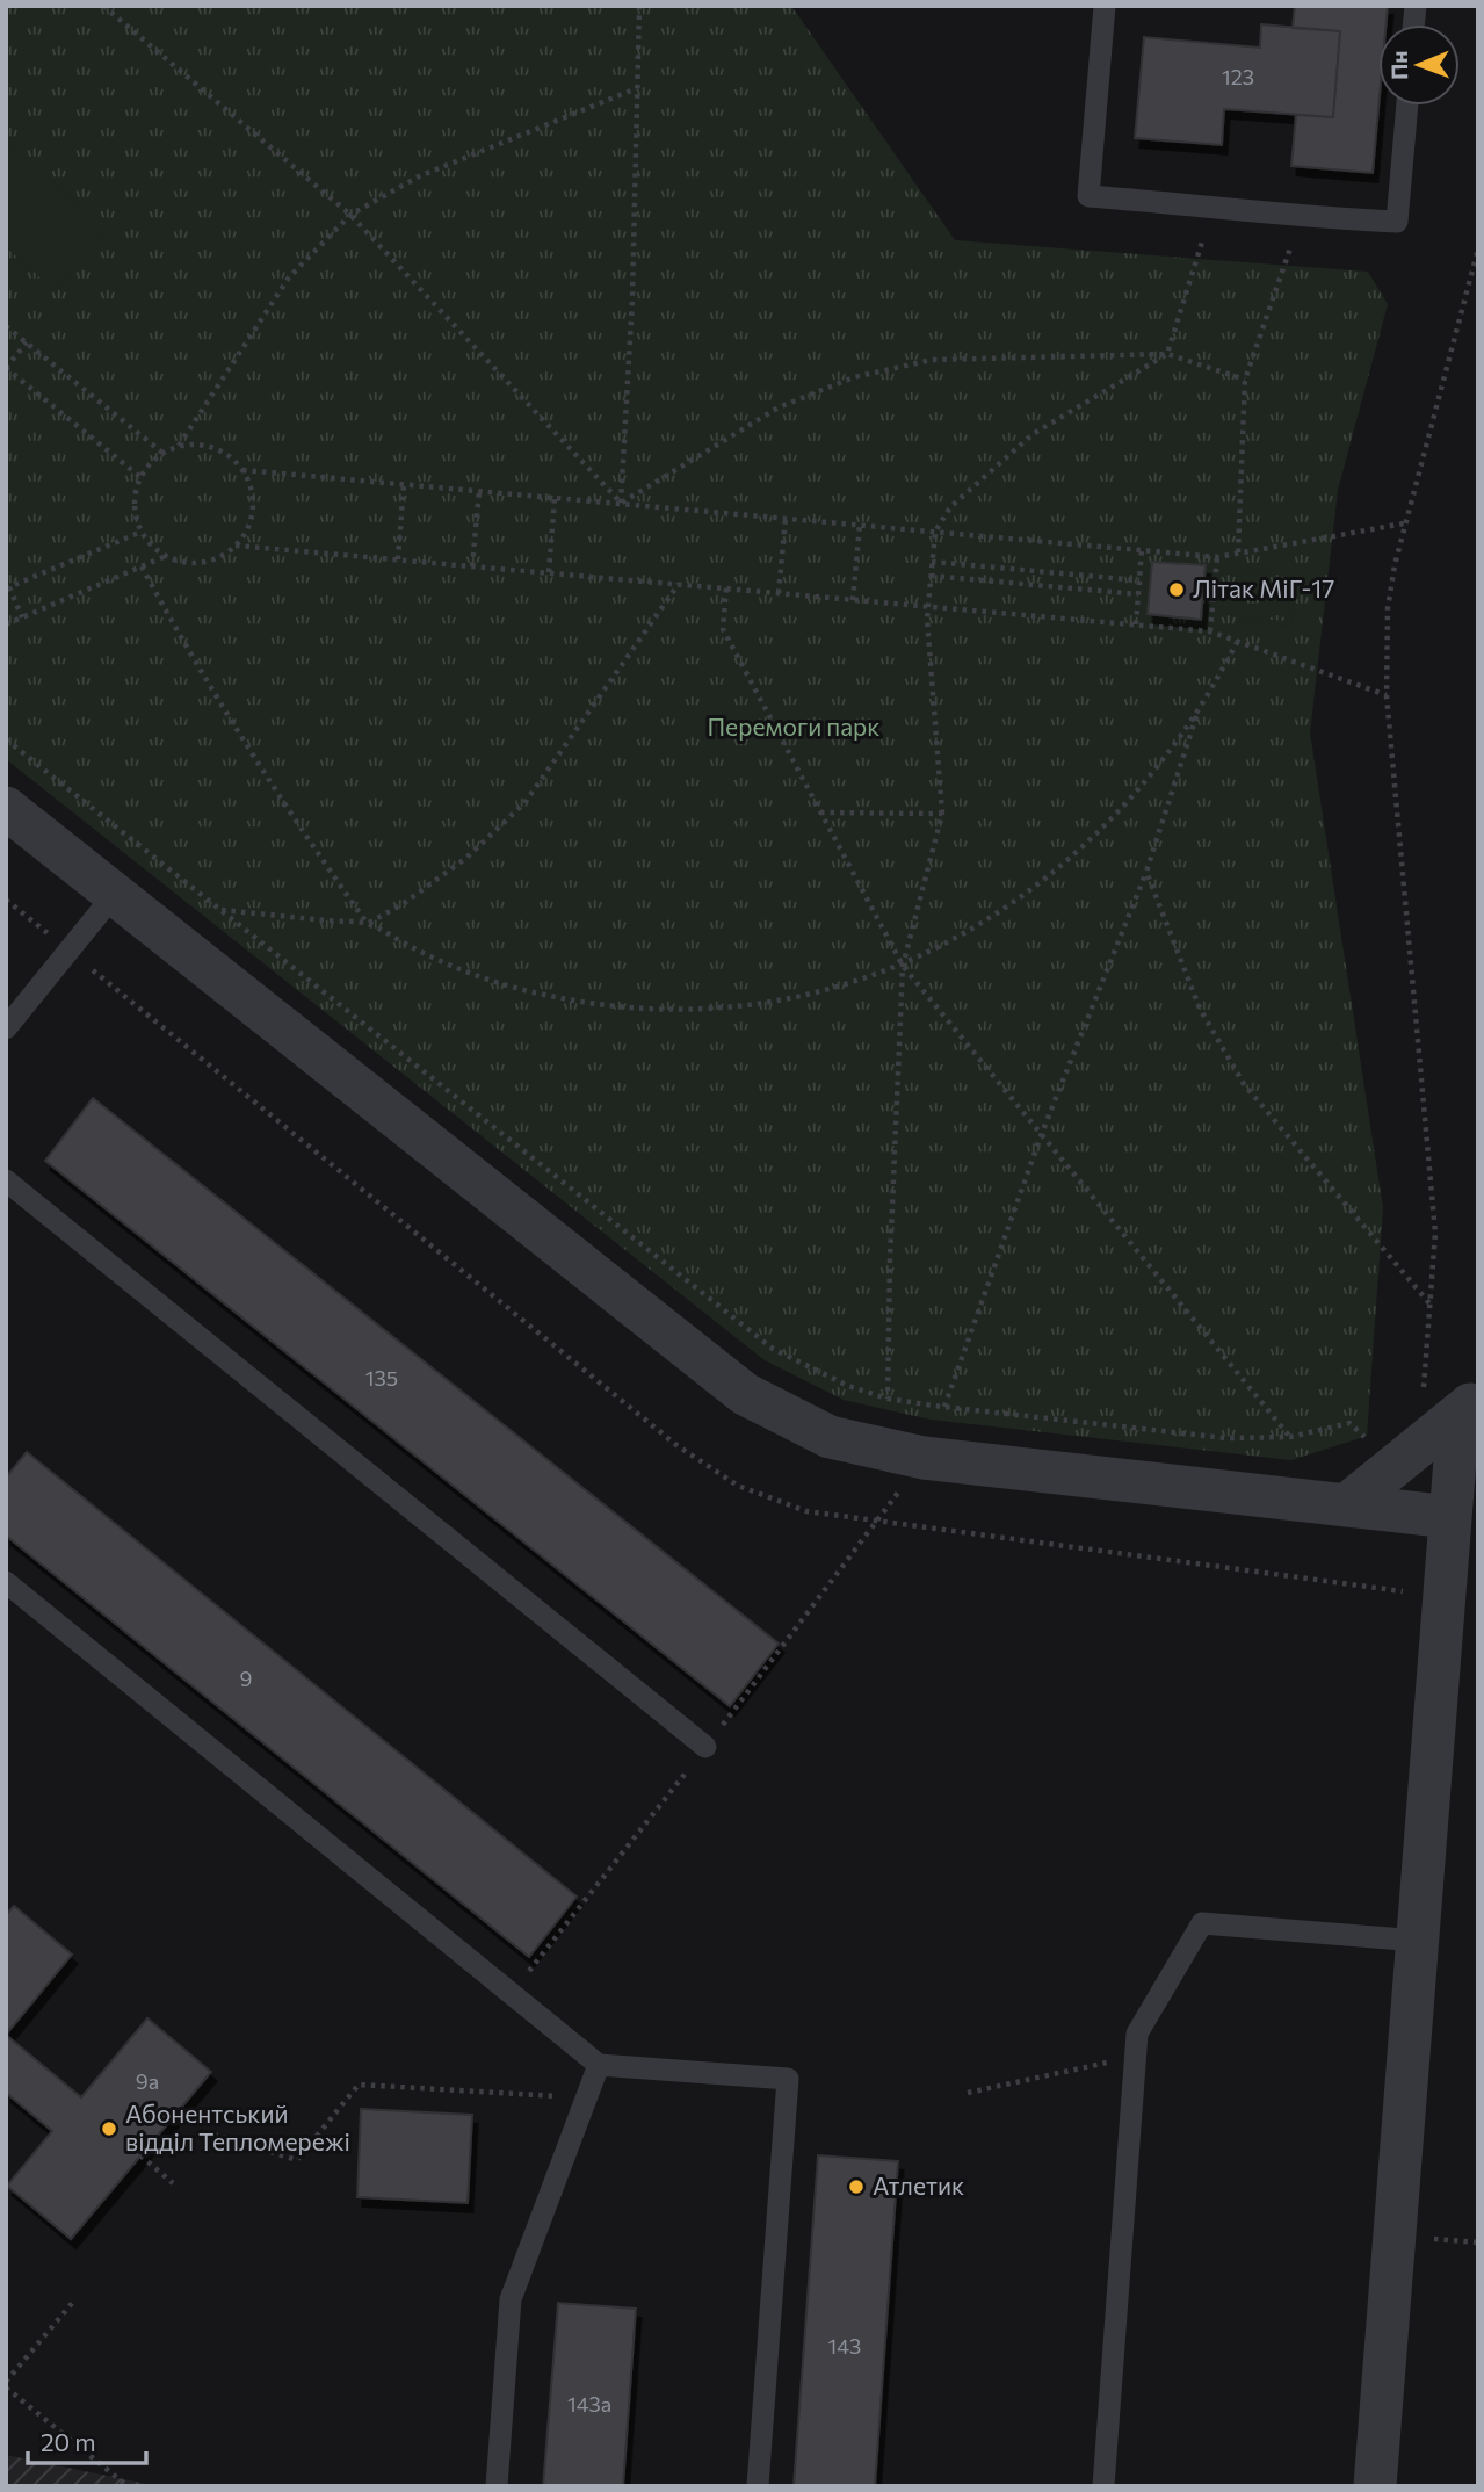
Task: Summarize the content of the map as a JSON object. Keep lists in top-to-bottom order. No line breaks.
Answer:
{"parks":["Перемоги парк"],"places":["Літак МіГ-17","Абонентський відділ Тепломережі","Атлетик"],"house_numbers":["123","135","9","9а","143","143а"],"scale_bar":"20 m","north":"left"}
